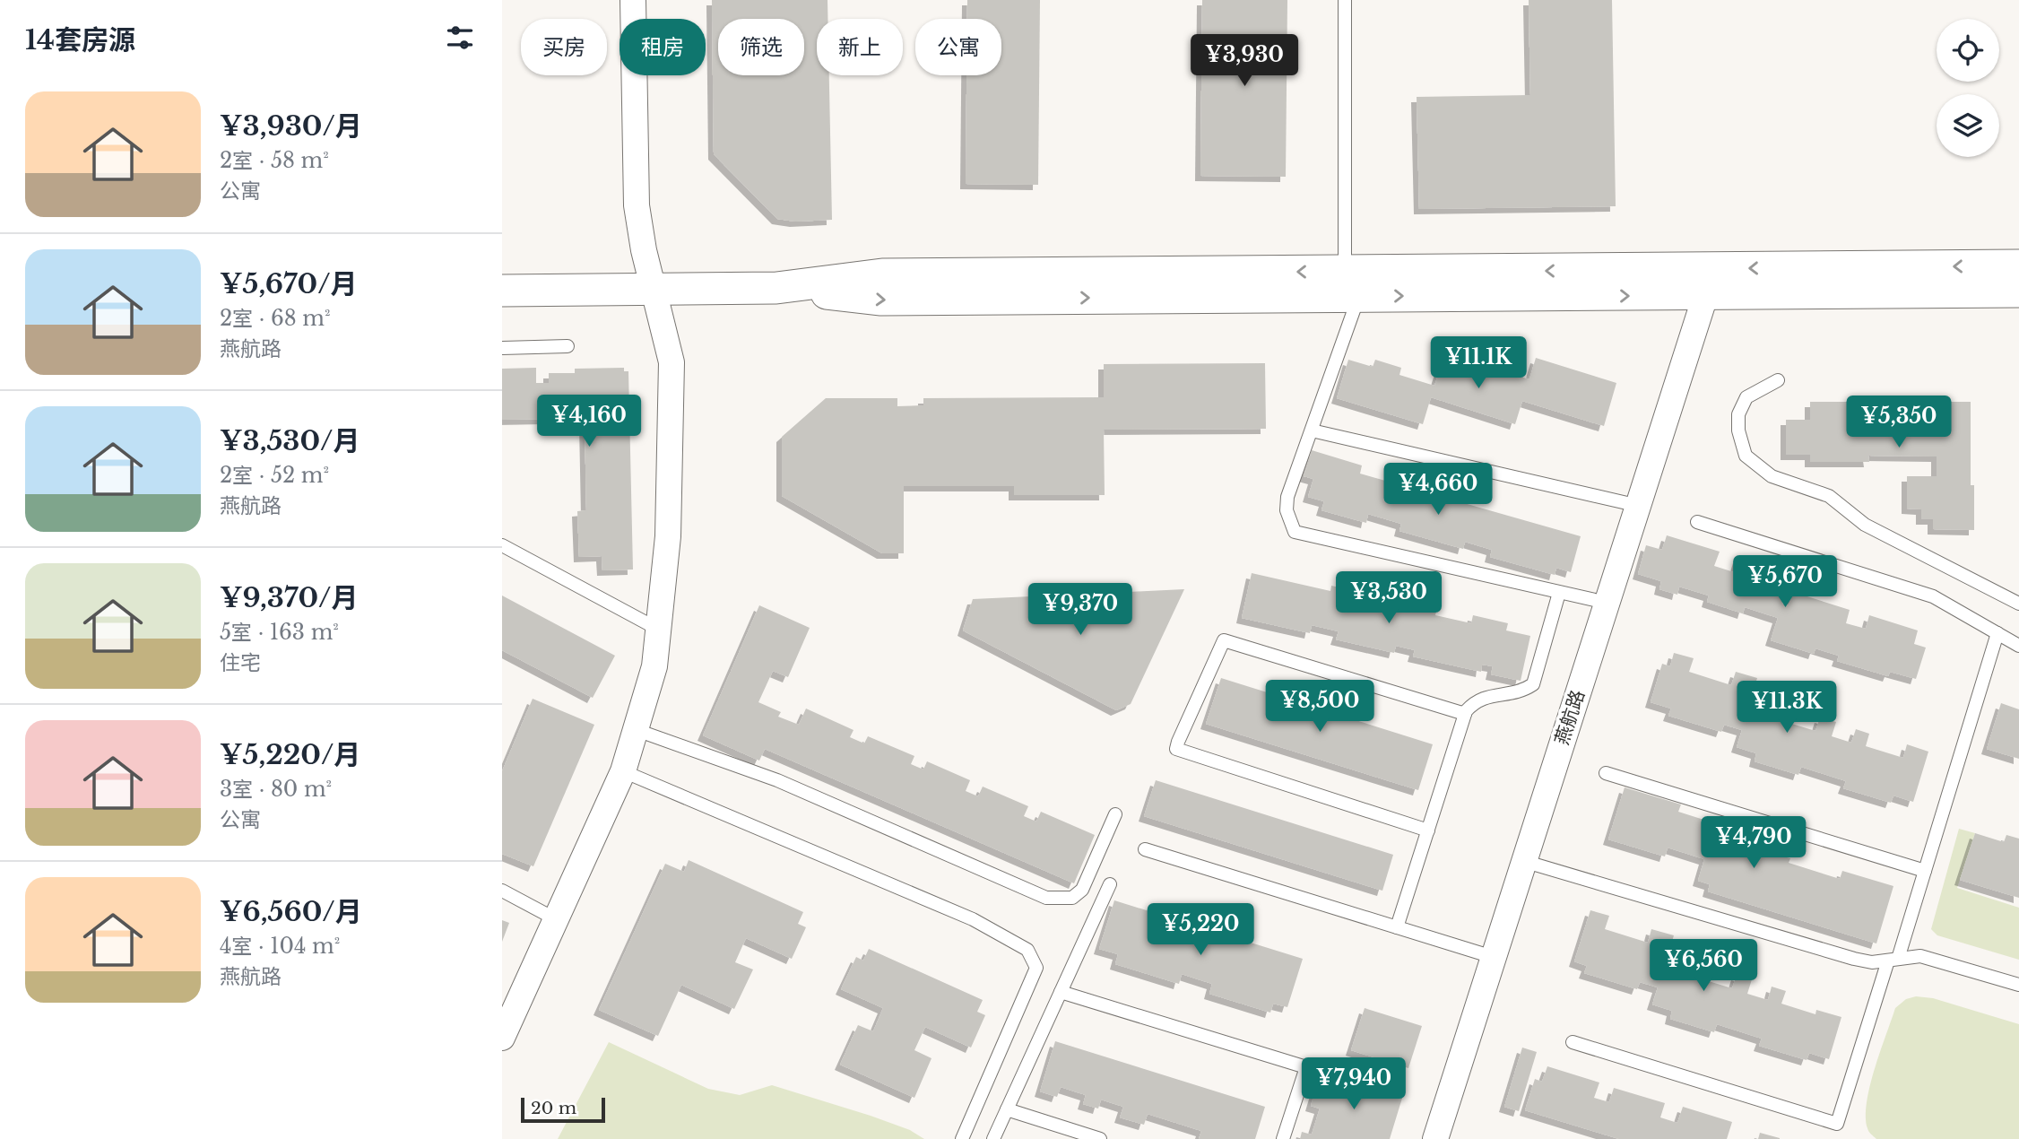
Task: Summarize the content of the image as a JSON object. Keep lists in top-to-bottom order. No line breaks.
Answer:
{"streets":{"street":["燕航路"]},"scale_bar":"20 m","page":{"heading":"14套房源","chip":["买房","租房","筛选","新上","公寓"],"price":["¥3,930","¥11.1K","¥4,160","¥5,350","¥4,660","¥5,670","¥3,530","¥9,370","¥8,500","¥11.3K","¥4,790","¥5,220","¥6,560","¥7,940"],"list":[{"name":"¥3,930/月","note":"2室 · 58 m² · 公寓"},{"name":"¥5,670/月","note":"2室 · 68 m² · 燕航路"},{"name":"¥3,530/月","note":"2室 · 52 m² · 燕航路"},{"name":"¥9,370/月","note":"5室 · 163 m² · 住宅"},{"name":"¥5,220/月","note":"3室 · 80 m² · 公寓"},{"name":"¥6,560/月","note":"4室 · 104 m² · 燕航路"}],"scale":"20 m"}}
